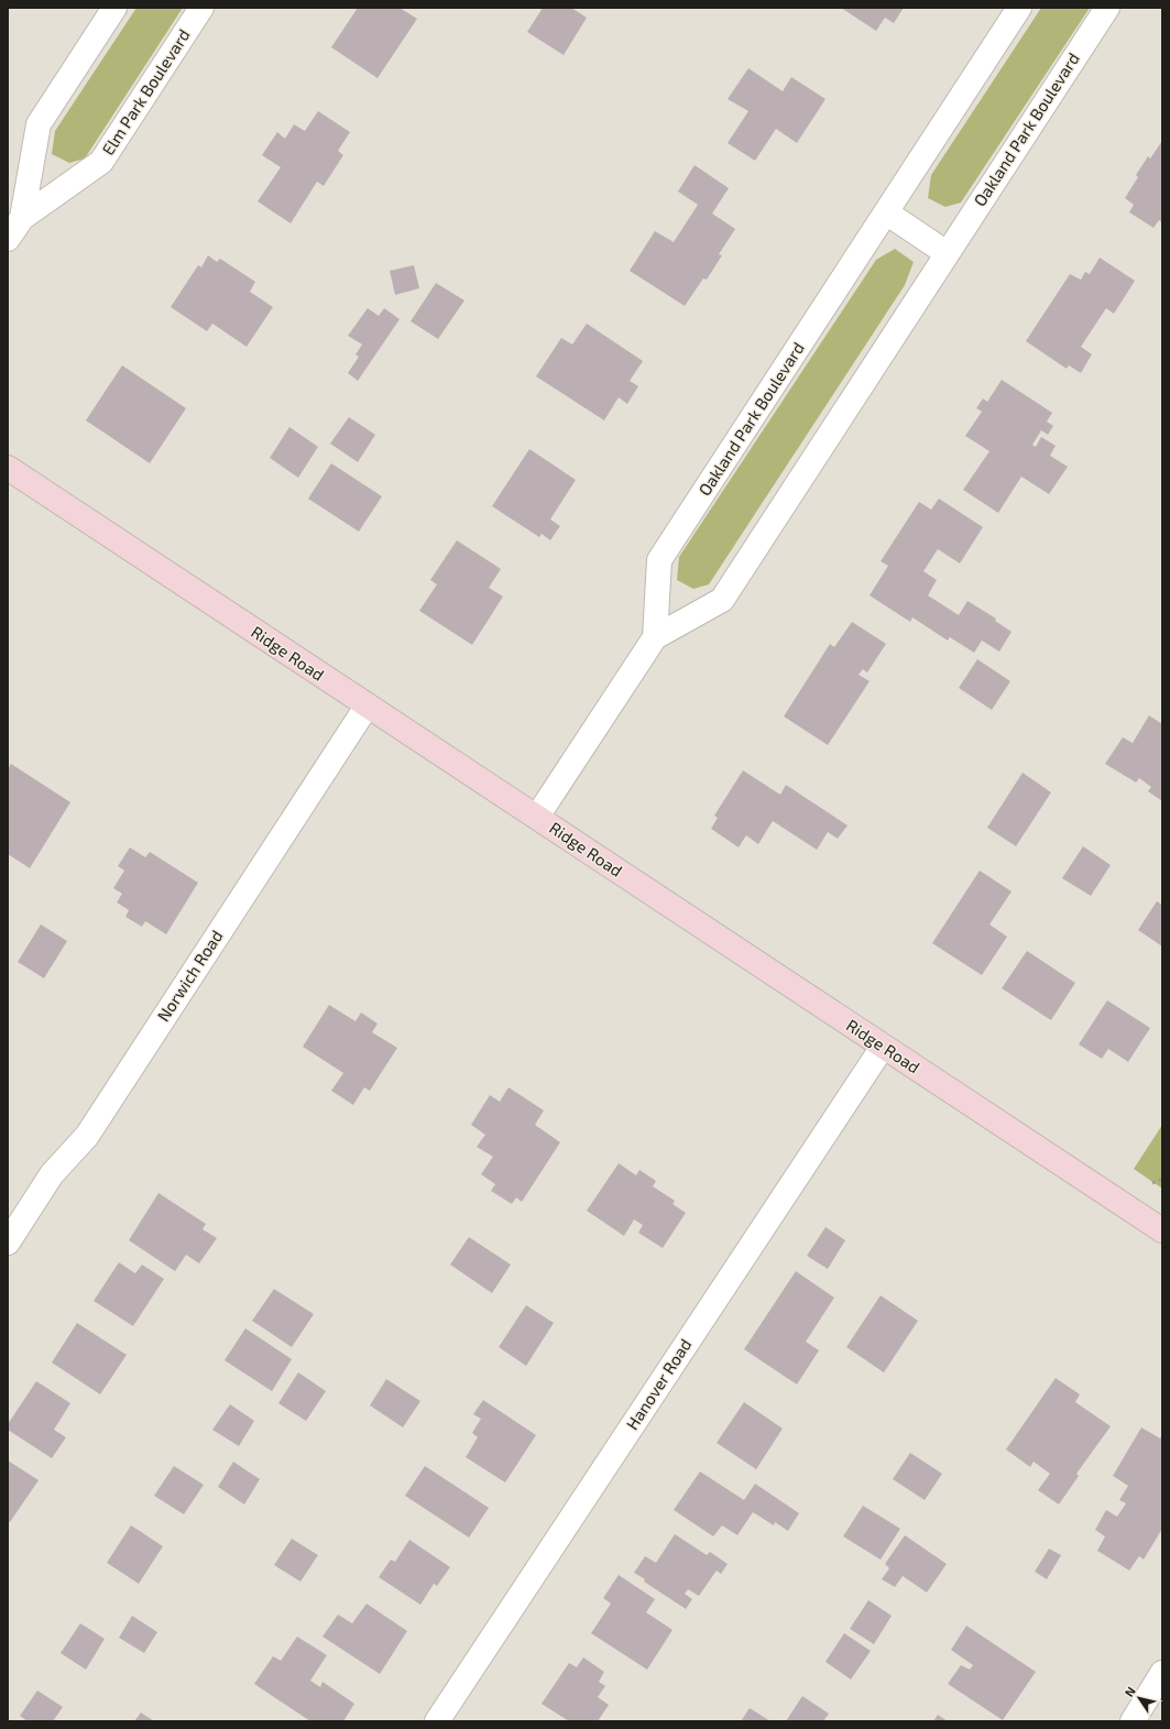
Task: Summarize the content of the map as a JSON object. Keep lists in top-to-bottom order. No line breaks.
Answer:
{"streets":{"street":["Elm Park Boulevard","Oakland Park Boulevard","Ridge Road","Norwich Road","Hanover Road"]},"crossings":[["Oakland Park Boulevard","Ridge Road"],["Ridge Road","Norwich Road"],["Ridge Road","Hanover Road"]],"north":"top left"}
